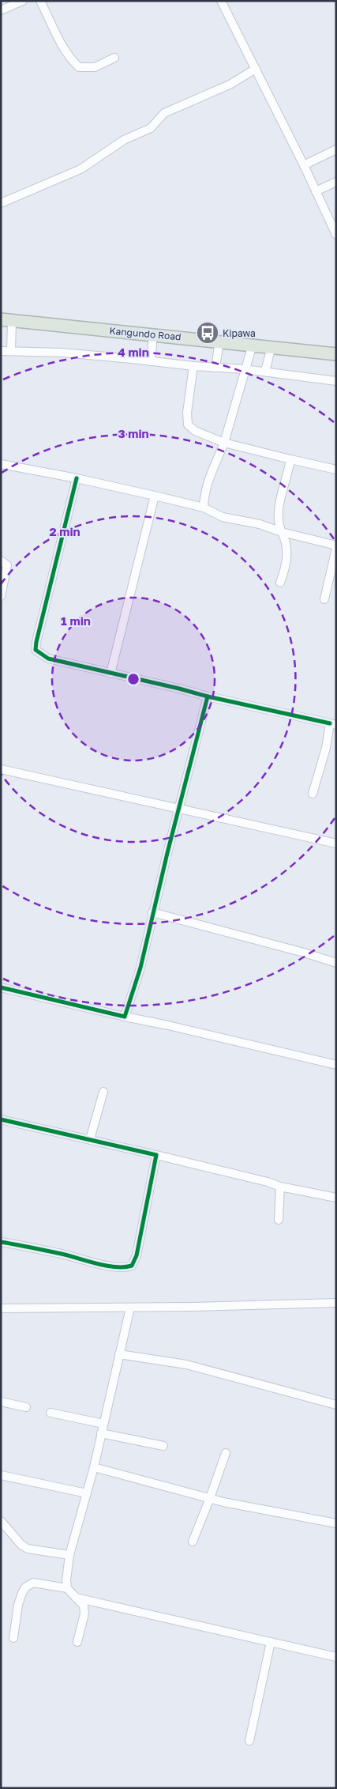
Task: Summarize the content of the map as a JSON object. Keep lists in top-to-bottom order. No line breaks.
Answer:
{"streets":{"highway":["Kangundo Road"]},"places":{"bus stop":["Kipawa"]},"rings":["4 min","3 min","2 min","1 min"]}
